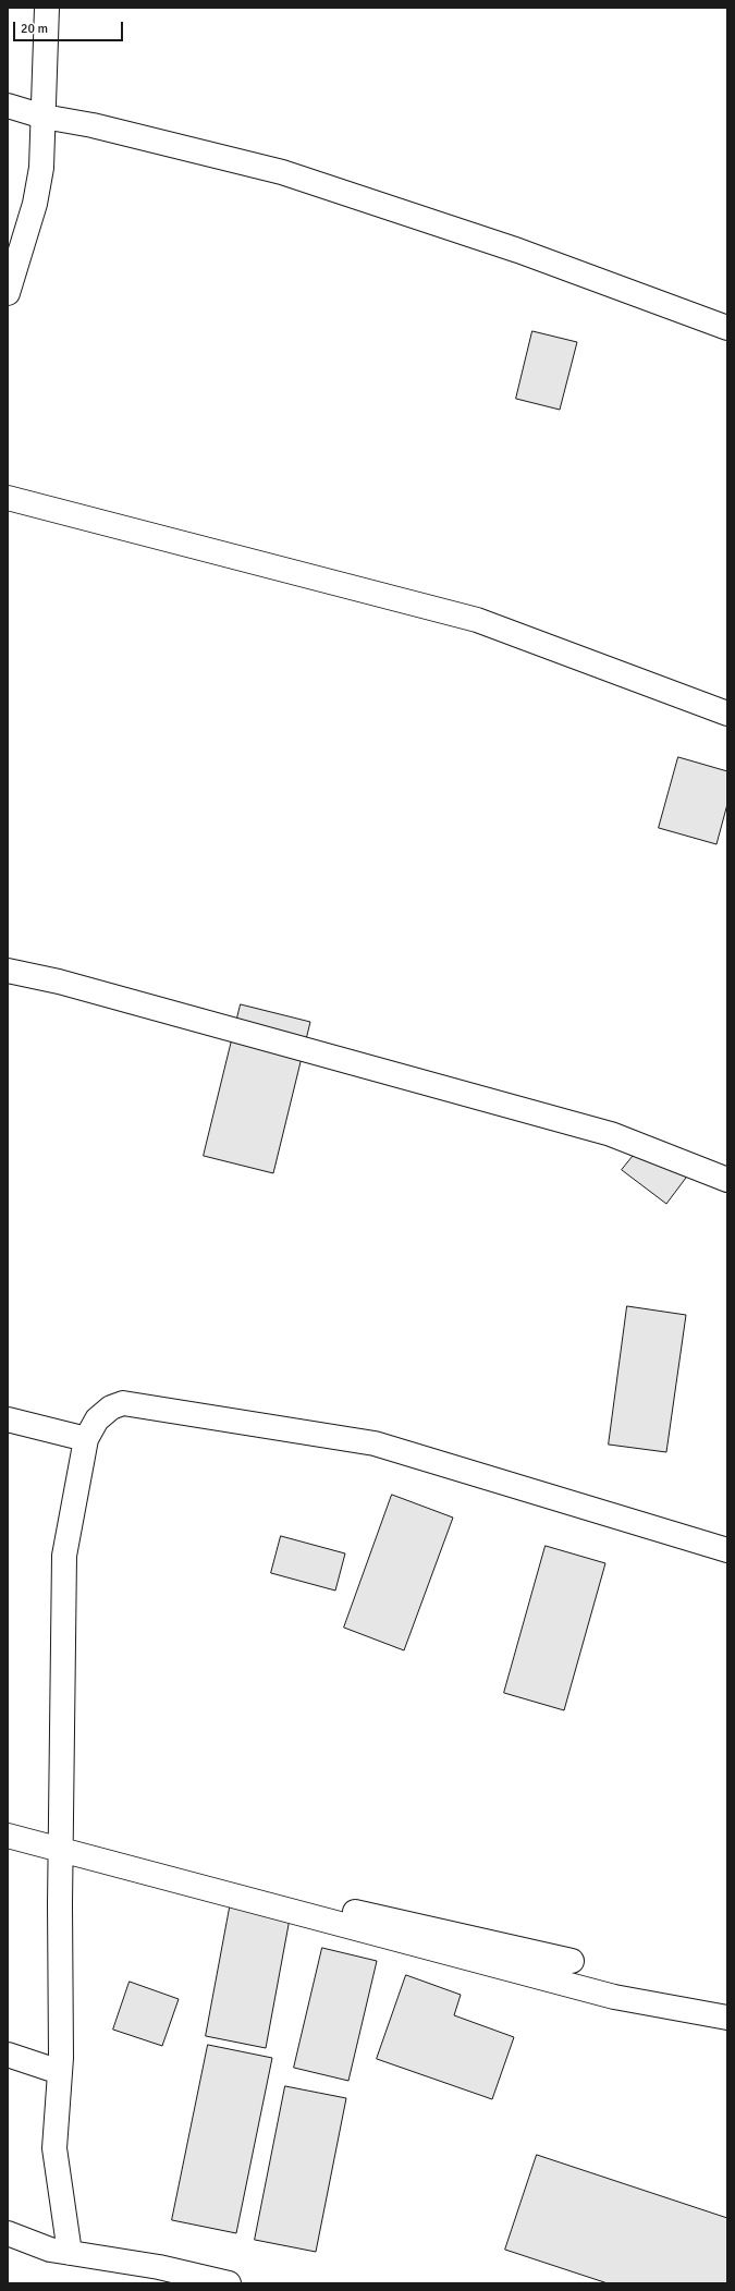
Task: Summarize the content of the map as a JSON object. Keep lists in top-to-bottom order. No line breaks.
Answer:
{"scale_bar":"20 m"}
